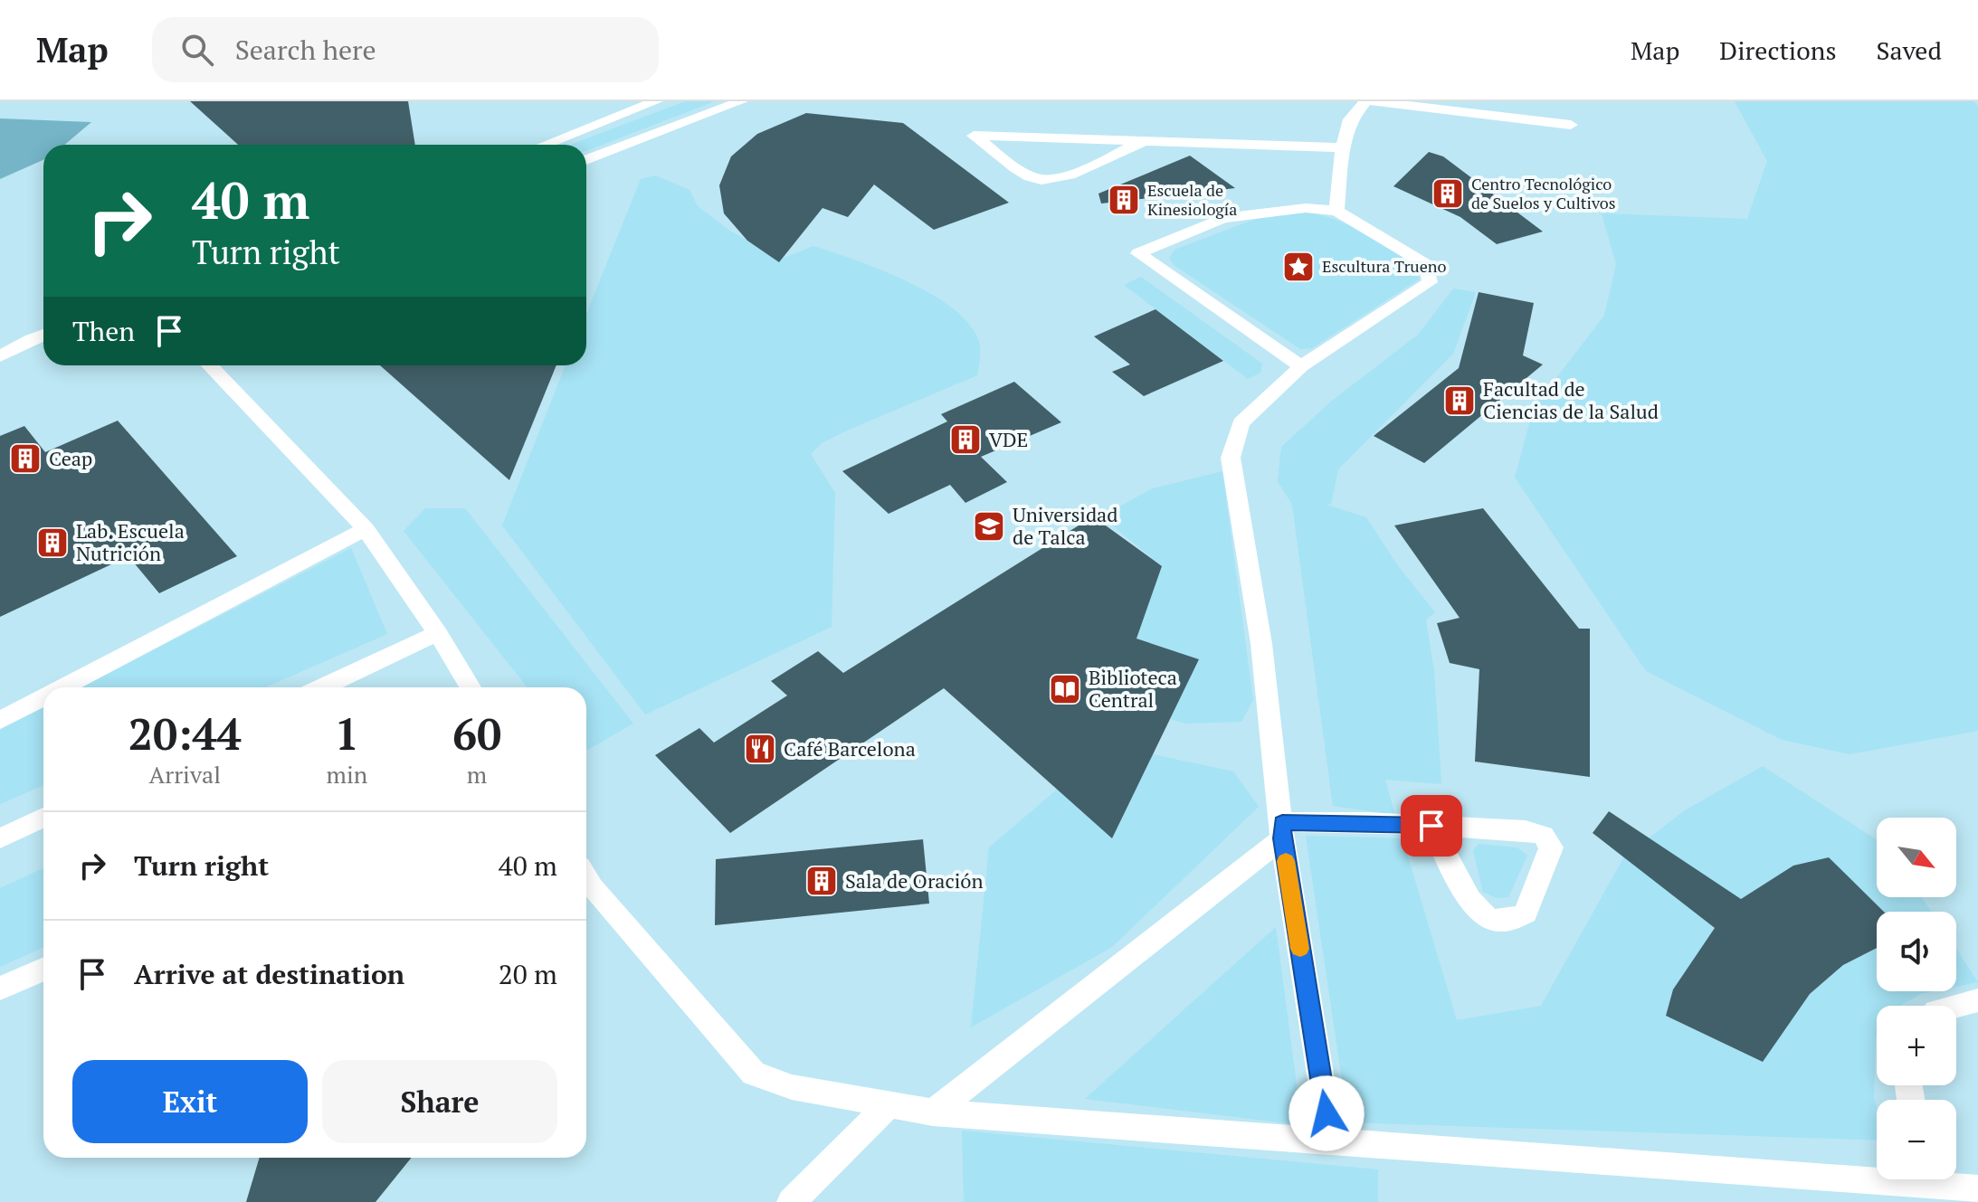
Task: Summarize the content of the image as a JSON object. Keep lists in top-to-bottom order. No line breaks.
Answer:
{"places":{"building":["Centro Tecnológico de Suelos y Cultivos","Escuela de Kinesiología","Facultad de Ciencias de la Salud","VDE","Ceap","Lab. Escuela Nutrición","Sala de Oración"],"place":["Escultura Trueno"],"school or university":["Universidad de Talca"],"library":["Biblioteca Central"],"restaurant":["Café Barcelona"]},"north":"bottom right","page":{"header":"Map","search":"Search here","nav":["Map","Directions","Saved"],"turn":["40 m","Turn right"],"then":"Then","eta":["20:44","Arrival","1","min","60","m"],"list":[{"name":"Turn right","value":"40 m"},{"name":"Arrive at destination","value":"20 m"}],"map_buttons":["+","−"],"buttons":["Exit","Share"]}}
